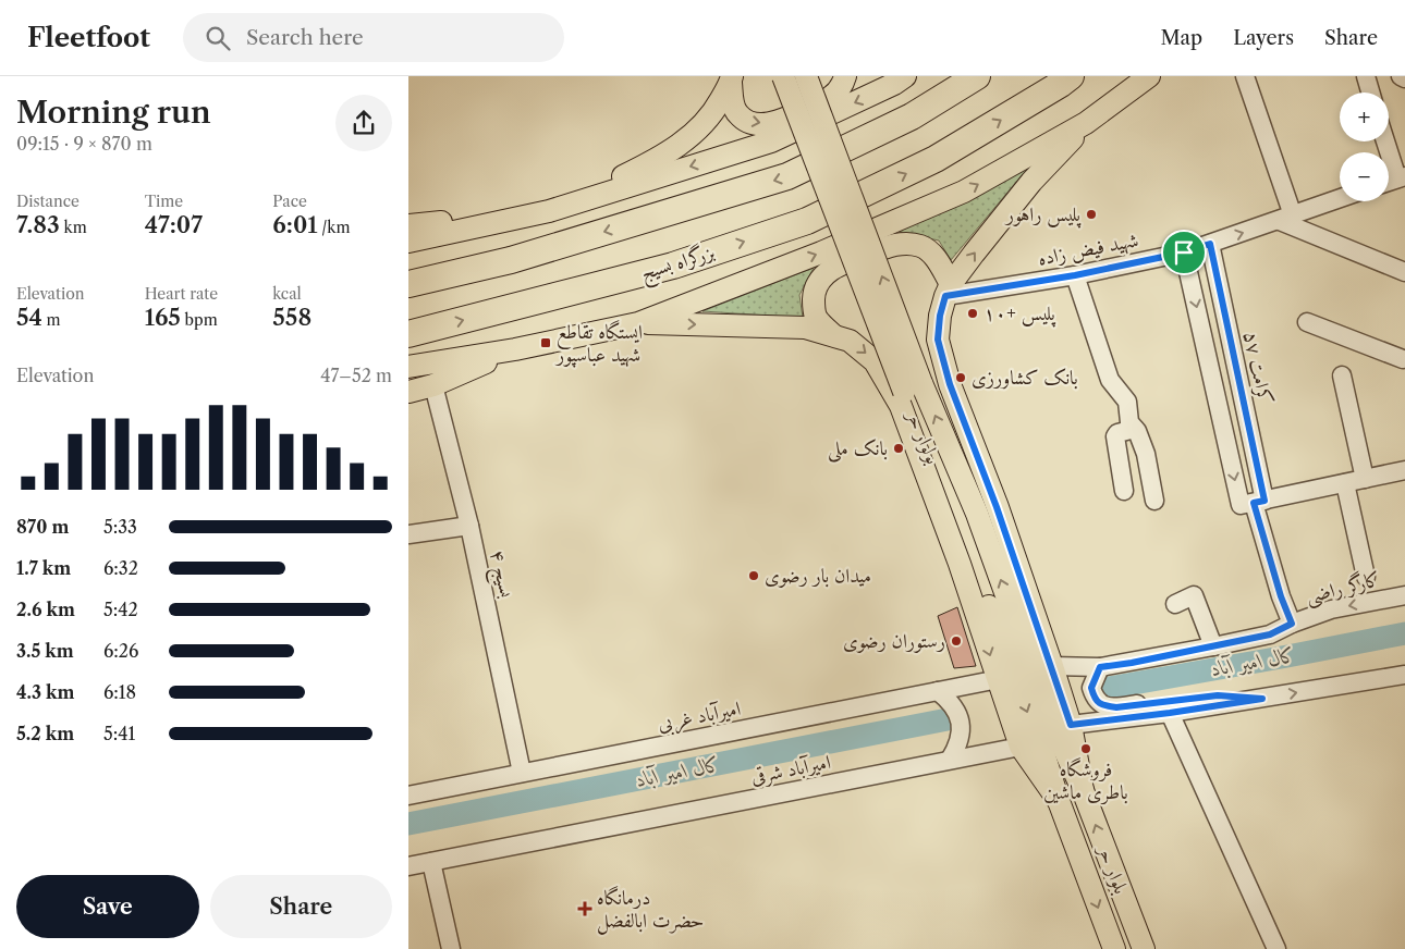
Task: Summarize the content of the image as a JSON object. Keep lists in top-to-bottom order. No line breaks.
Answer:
{"streets":{"highway":["بزرگراه بسیج"],"main road":["بولوار حر","بلوار حر"],"street":["شهید فیض زاده","کرامت ۵۷","بسیج ۴","کارگر راضی","امیرآباد غربی","امیرآباد شرقی"]},"crossings":[["شهید فیض زاده","کرامت ۵۷"],["بولوار حر","بلوار حر"],["بسیج ۴","امیرآباد غربی"]],"water":["کال امیر آباد"],"places":{"other":["پلیس راهور","پلیس +۱۰","بانک کشاورزی","بانک ملی","میدان بار رضوی","رستوران رضوی","فروشگاه باطری ماشین"],"transit":["ایستگاه تقاطع شهید عباسپور"],"health":["درمانگاه حضرت ابالفضل"]},"page":{"header":"Fleetfoot","search":"Search here","nav":["Map","Layers","Share"],"heading":["Morning run","09:15 · 9 × 870 m"],"map_buttons":["+","−"],"stats":[["Distance","7.83 km"],["Time","47:07"],["Pace","6:01 /km"],["Elevation","54 m"],["Heart rate","165 bpm"],["kcal","558"]],"chart":["Elevation","47–52 m"],"list":[{"name":"870 m","note":"5:33"},{"name":"1.7 km","note":"6:32"},{"name":"2.6 km","note":"5:42"},{"name":"3.5 km","note":"6:26"},{"name":"4.3 km","note":"6:18"},{"name":"5.2 km","note":"5:41"}],"buttons":["Save","Share"]}}
